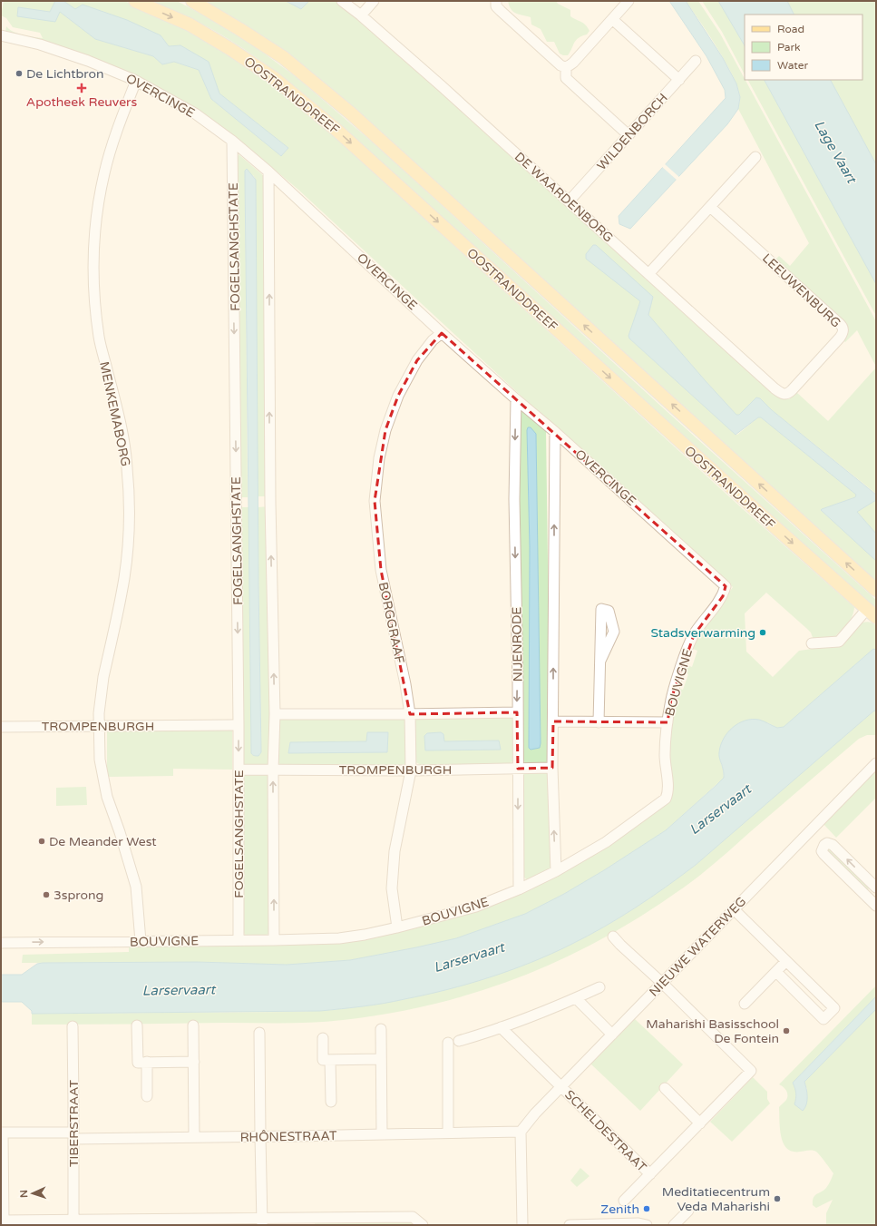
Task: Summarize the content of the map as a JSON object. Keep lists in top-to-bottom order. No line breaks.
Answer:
{"streets":{"main road":["OOSTRANDDREEF"],"street":["OVERCINGE","WILDENBORCH","DE WAARDENBORG","FOGELSANGHSTATE","LEEUWENBURG","MENKEMABORG","BORGGRAAF","NIJENRODE","BOUVIGNE","TROMPENBURGH","NIEUWE WATERWEG","TIBERSTRAAT","SCHELDESTRAAT","RHÔNESTRAAT"]},"crossings":[["OVERCINGE","FOGELSANGHSTATE"],["OVERCINGE","MENKEMABORG"],["OVERCINGE","BORGGRAAF"],["OVERCINGE","NIJENRODE"],["OVERCINGE","BOUVIGNE"],["WILDENBORCH","DE WAARDENBORG"],["DE WAARDENBORG","LEEUWENBURG"],["FOGELSANGHSTATE","BOUVIGNE"],["FOGELSANGHSTATE","TROMPENBURGH"],["MENKEMABORG","BOUVIGNE"],["MENKEMABORG","TROMPENBURGH"],["BORGGRAAF","BOUVIGNE"],["BORGGRAAF","TROMPENBURGH"],["NIJENRODE","BOUVIGNE"],["NIJENRODE","TROMPENBURGH"],["NIEUWE WATERWEG","SCHELDESTRAAT"],["NIEUWE WATERWEG","RHÔNESTRAAT"],["TIBERSTRAAT","RHÔNESTRAAT"]],"water":["Lage Vaart","Larservaart"],"places":{"other":["De Lichtbron","Stadsverwarming","De Meander West","3sprong","Maharishi Basisschool De Fontein","Meditatiecentrum Veda Maharishi","Zenith"],"health":["Apotheek Reuvers"]},"legend":["Road","Park","Water"],"north":"left"}
